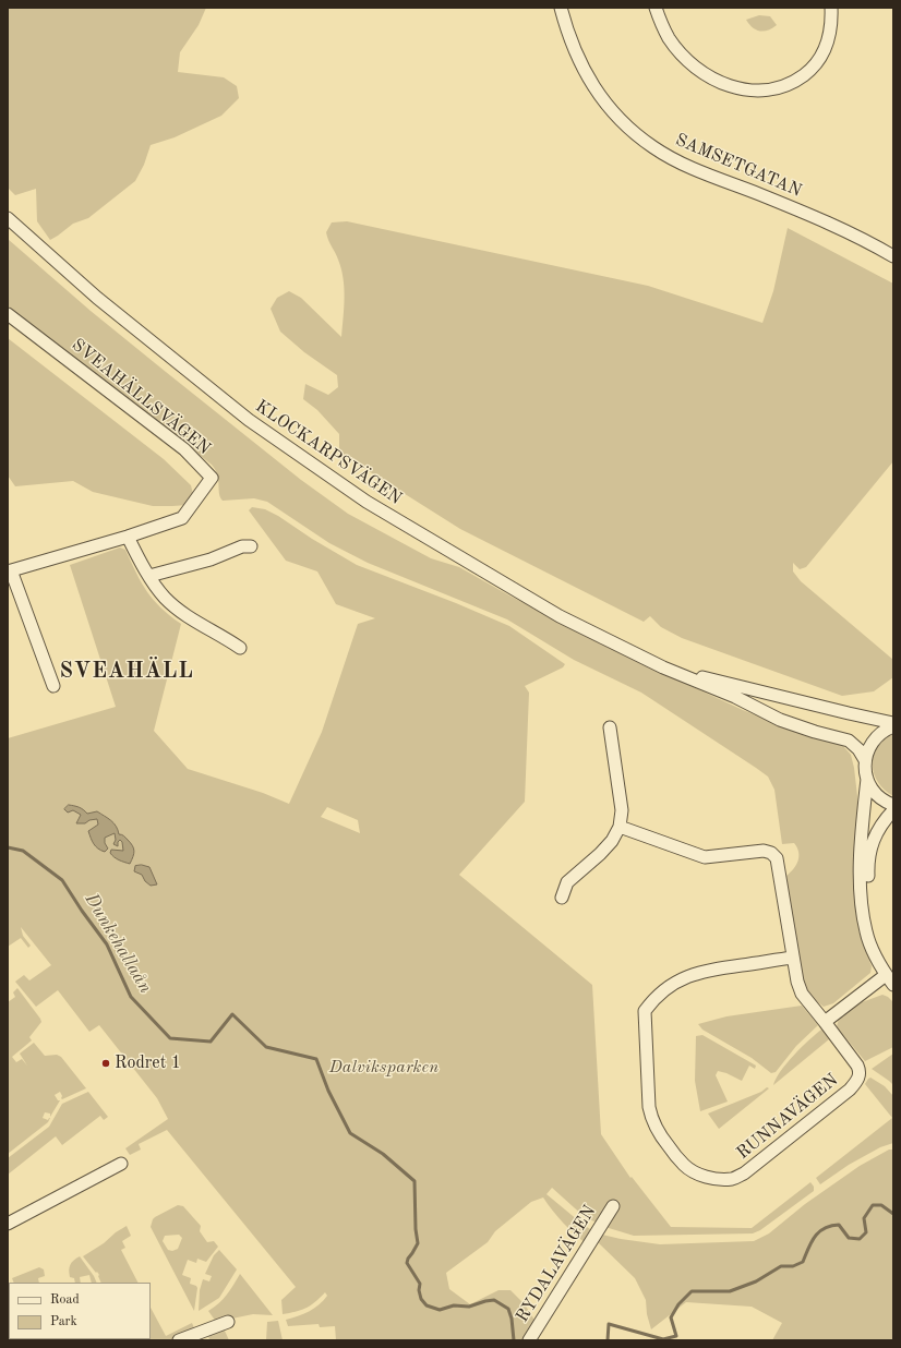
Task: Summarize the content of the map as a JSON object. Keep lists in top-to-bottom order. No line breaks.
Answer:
{"streets":{"street":["SAMSETGATAN","SVEAHÄLLSVÄGEN","KLOCKARPSVÄGEN","RUNNAVÄGEN","RYDALAVÄGEN"]},"districts":["SVEAHÄLL"],"water":["Dunkehallaån"],"parks":["Dalviksparken"],"places":["Rodret 1"],"legend":["Road","Park"]}
